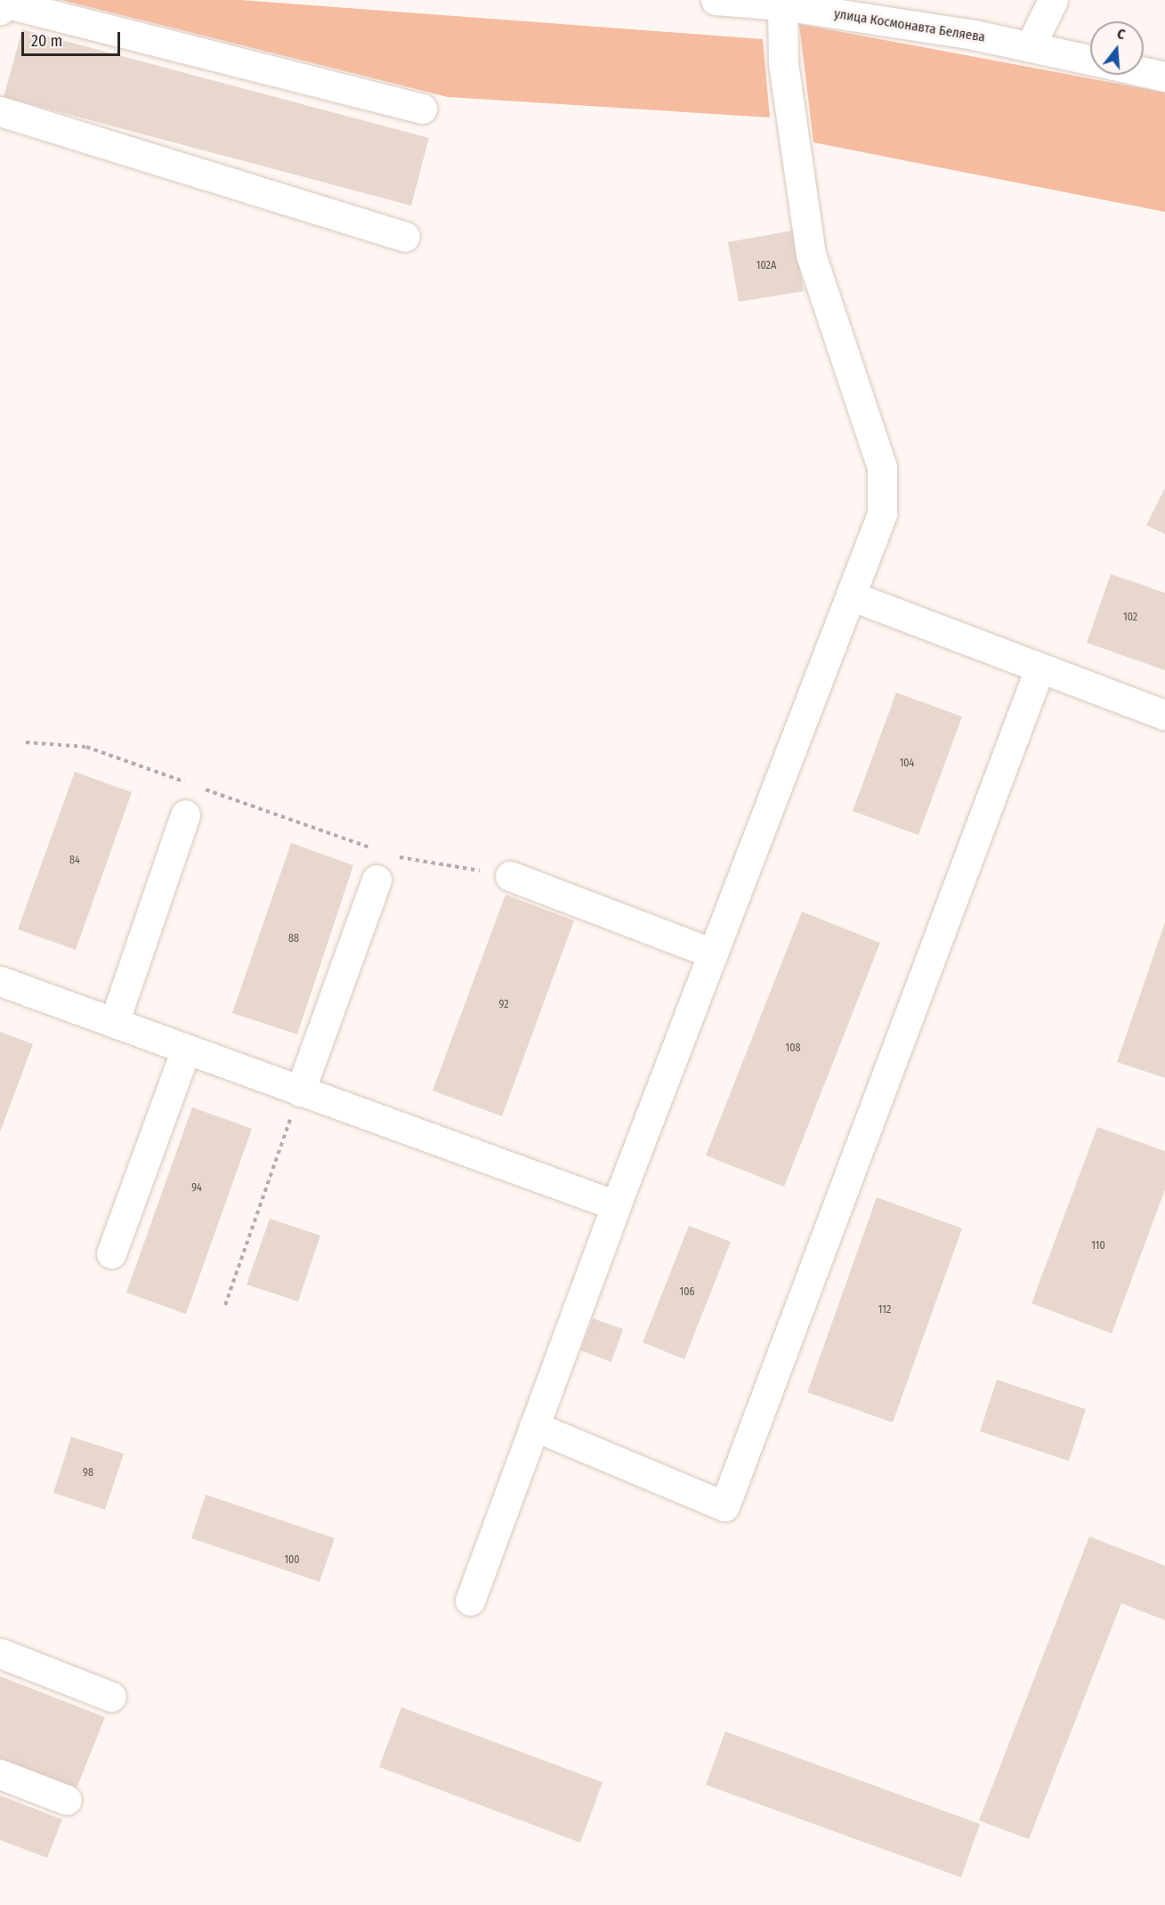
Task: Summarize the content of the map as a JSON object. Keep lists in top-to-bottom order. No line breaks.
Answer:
{"streets":{"street":["улица Космонавта Беляева"]},"house_numbers":["102А","102","104","84","88","92","108","94","110","106","112","98","100"],"scale_bar":"20 m","north":"top"}
